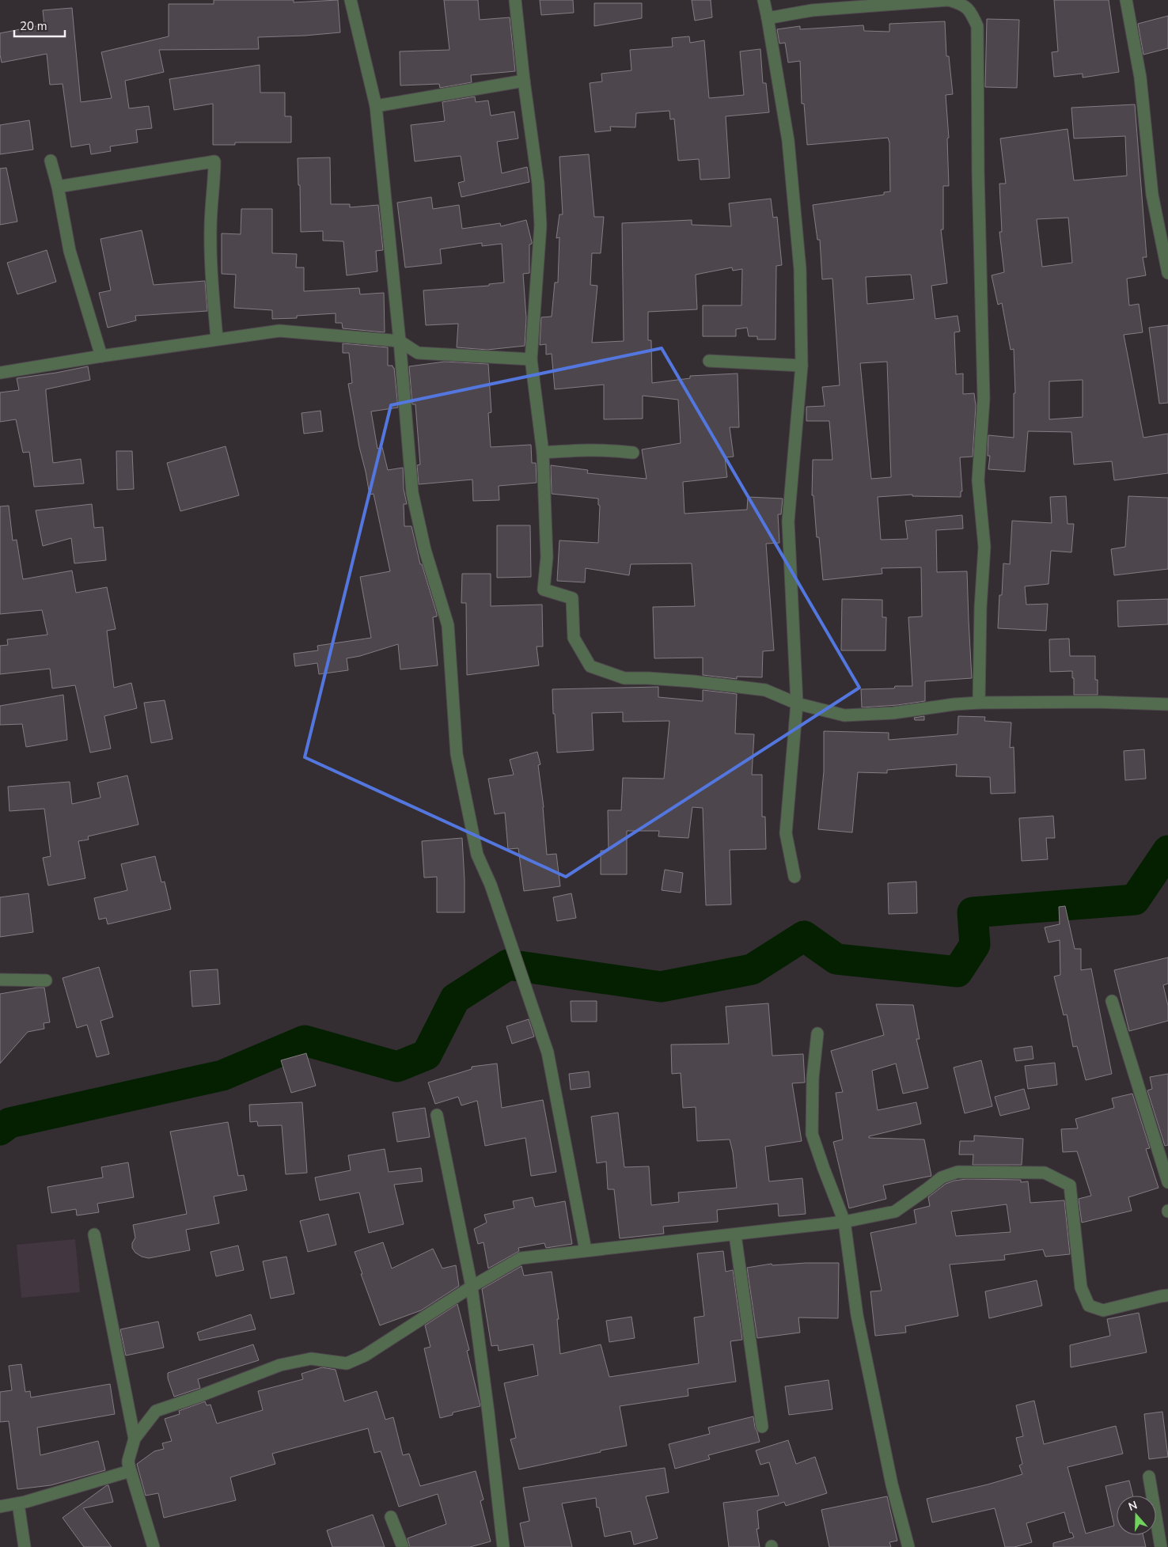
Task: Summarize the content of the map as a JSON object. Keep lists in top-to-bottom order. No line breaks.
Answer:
{"scale_bar":"20 m","north":"top"}
